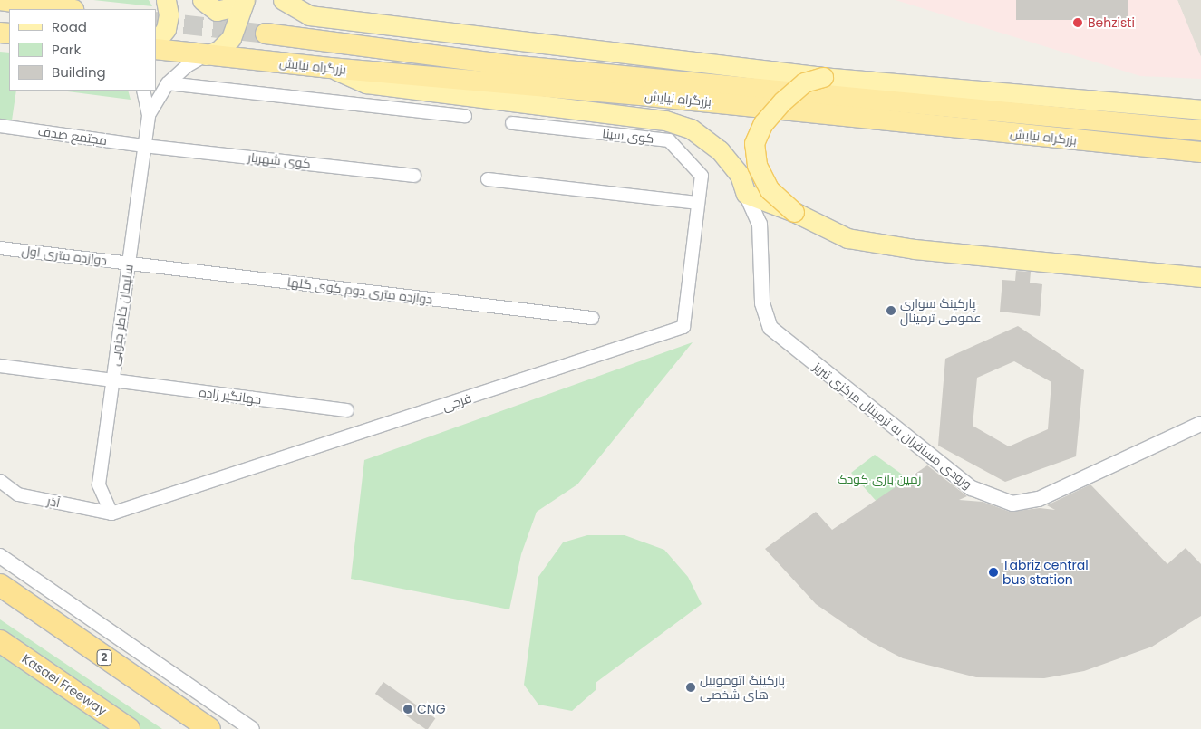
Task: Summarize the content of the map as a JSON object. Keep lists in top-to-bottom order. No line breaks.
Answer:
{"streets":{"highway":["بزرگراه نیایش","2","Kasaei Freeway"],"street":["مجتمع صدف","کوی سینا","کوی شهریار","دوازده متری اول","دوازده متری دوم کوی گلها","سلیمان خاطر جنوبی","جهانگیر زاده","فرجی","ورودی مسافران به ترمینال مرکزی تبریز","آذر"]},"crossings":[["بزرگراه نیایش","سلیمان خاطر جنوبی"],["مجتمع صدف","کوی شهریار"],["مجتمع صدف","سلیمان خاطر جنوبی"],["کوی سینا","فرجی"],["کوی شهریار","سلیمان خاطر جنوبی"],["دوازده متری اول","دوازده متری دوم کوی گلها"],["دوازده متری اول","سلیمان خاطر جنوبی"],["دوازده متری دوم کوی گلها","سلیمان خاطر جنوبی"],["سلیمان خاطر جنوبی","جهانگیر زاده"],["سلیمان خاطر جنوبی","فرجی"],["سلیمان خاطر جنوبی","آذر"],["فرجی","آذر"]],"parks":["زمین بازی کودک"],"places":["Behzisti","پارکینگ سواری عمومی ترمینال","Tabriz central bus station","پارکینگ اتوموبیل های شخصی","CNG"],"legend":["Road","Park","Building"]}
